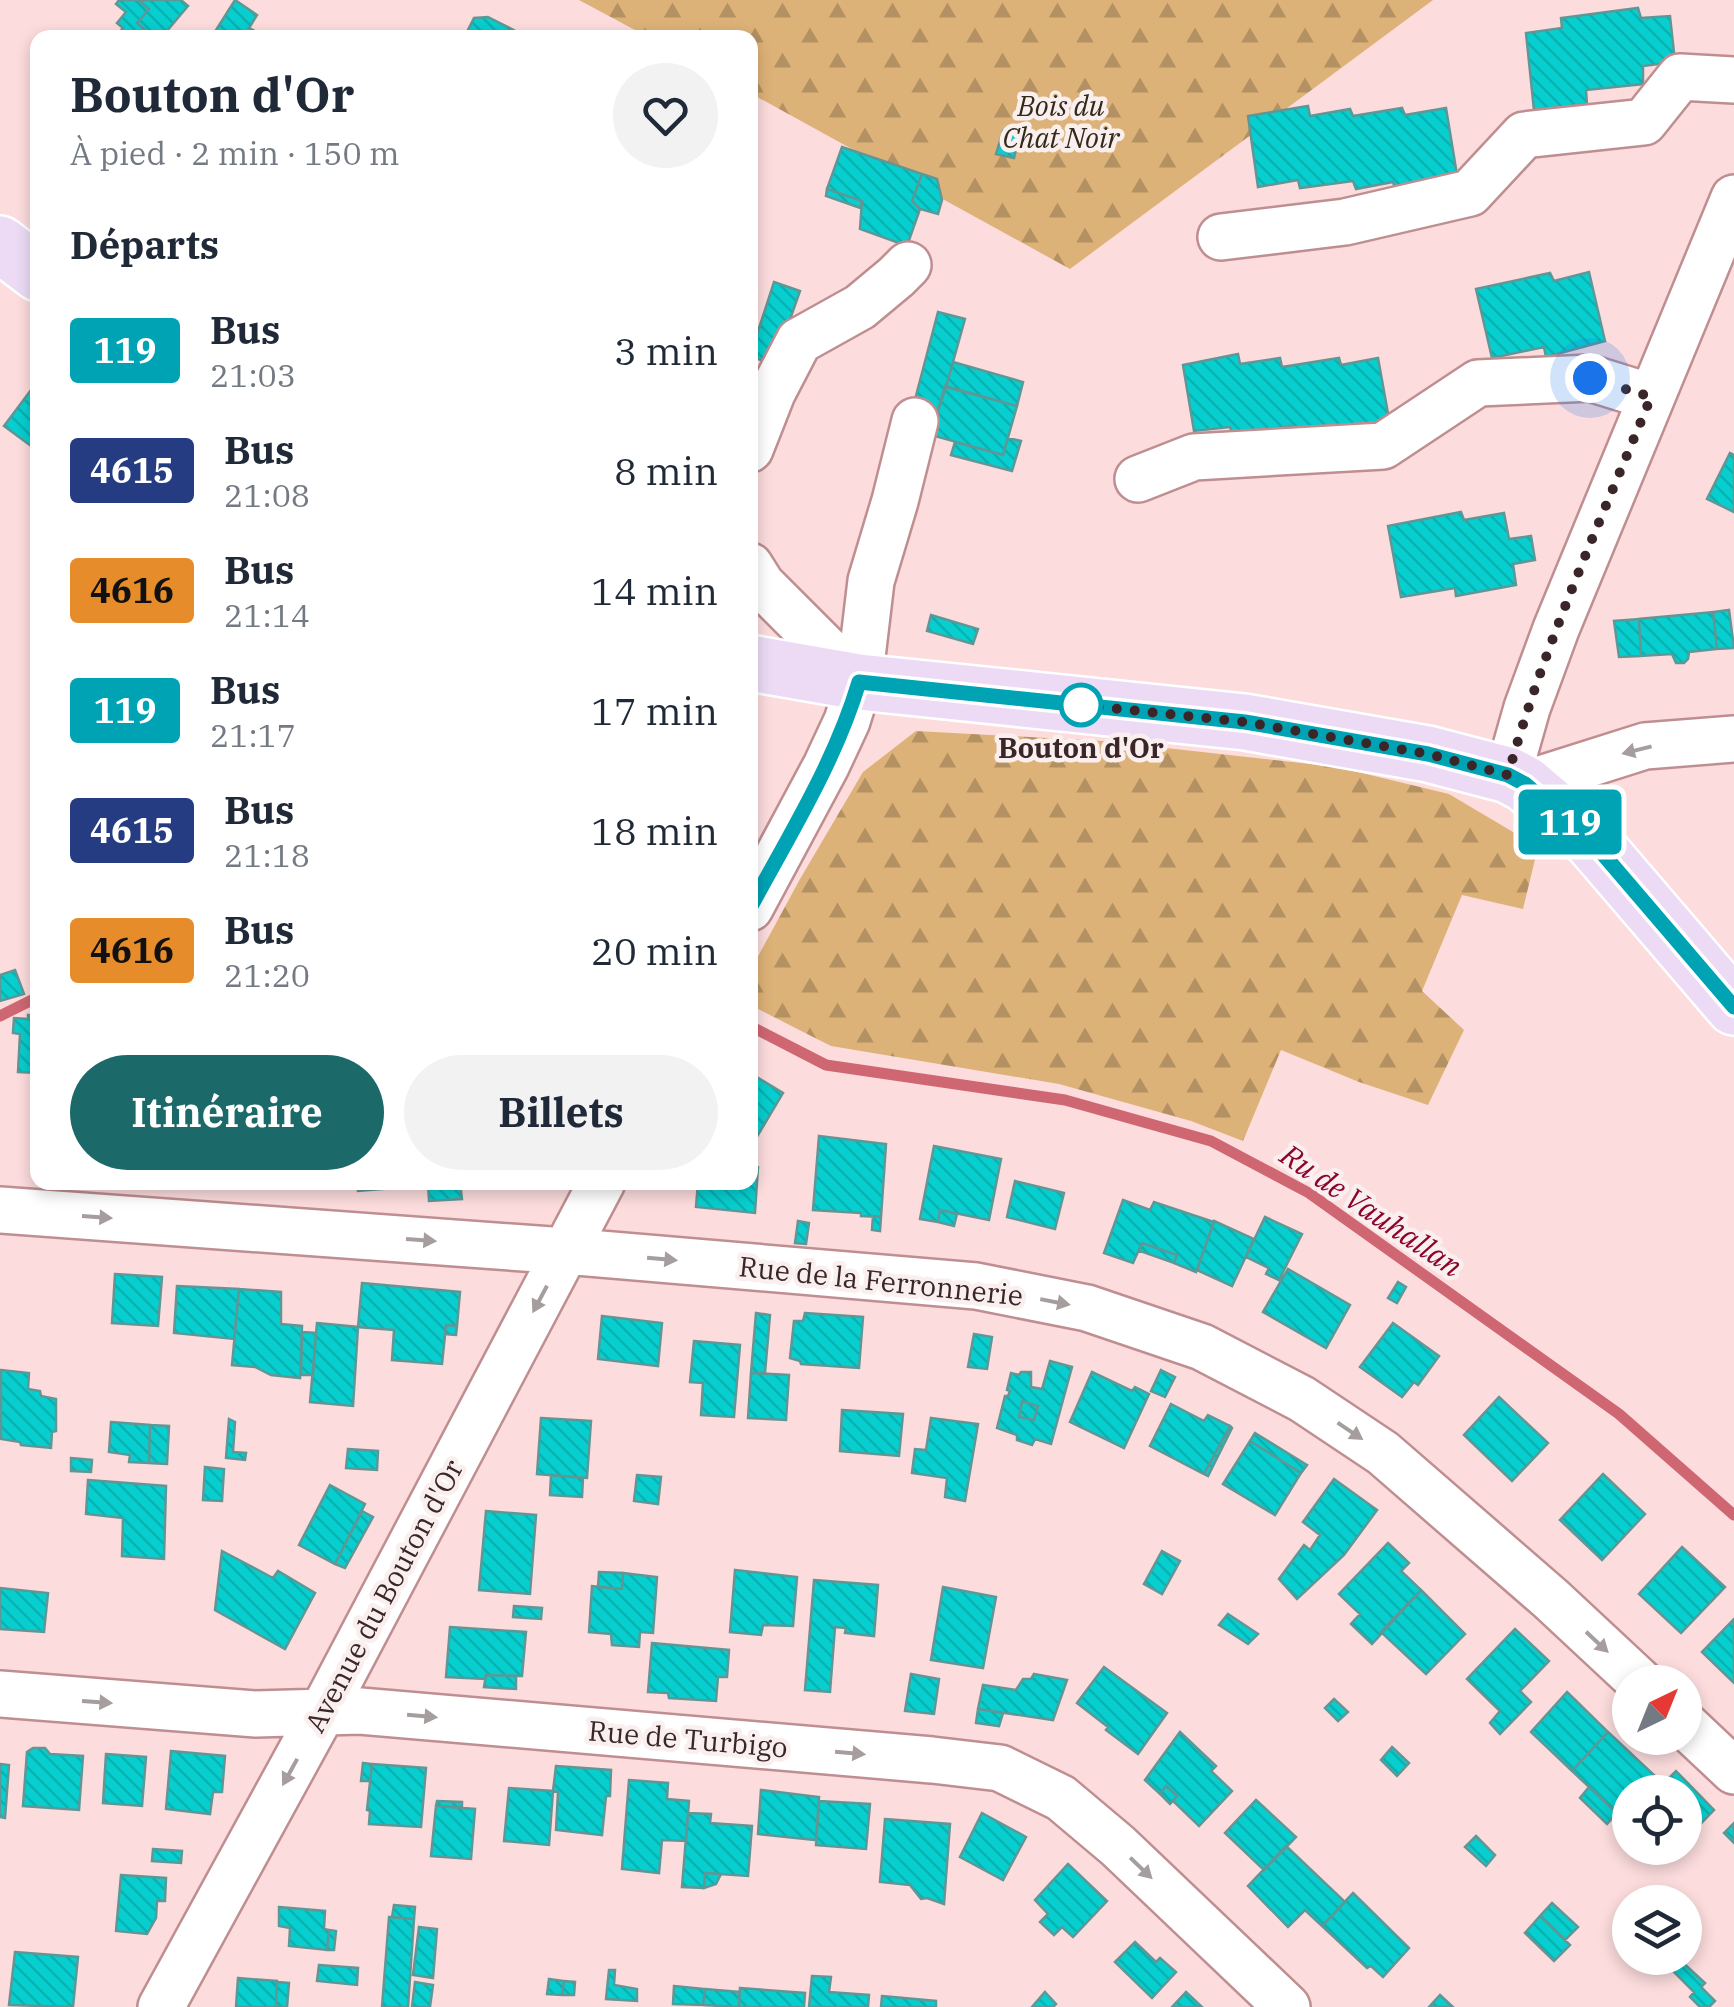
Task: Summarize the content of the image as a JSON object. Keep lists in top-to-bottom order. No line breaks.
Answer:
{"streets":{"street":["Rue de la Ferronnerie","Avenue du Bouton d'Or","Rue de Turbigo"]},"crossings":[["Rue de la Ferronnerie","Avenue du Bouton d'Or"],["Avenue du Bouton d'Or","Rue de Turbigo"]],"one_way":["Rue de la Ferronnerie","Avenue du Bouton d'Or","Rue de Turbigo"],"water":["Ru de Vauhallan"],"parks":["Bois du Chat Noir"],"places":["Bouton d'Or"],"lines":["bus line 119"],"north":"top right","page":{"on_map":"119","heading":[["Bouton d'Or","À pied · 2 min · 150 m"],"Départs"],"list":[{"mark":"119","name":"Bus","note":"21:03","value":"3 min"},{"mark":"4615","name":"Bus","note":"21:08","value":"8 min"},{"mark":"4616","name":"Bus","note":"21:14","value":"14 min"},{"mark":"119","name":"Bus","note":"21:17","value":"17 min"},{"mark":"4615","name":"Bus","note":"21:18","value":"18 min"},{"mark":"4616","name":"Bus","note":"21:20","value":"20 min"}],"buttons":["Itinéraire","Billets"]}}
